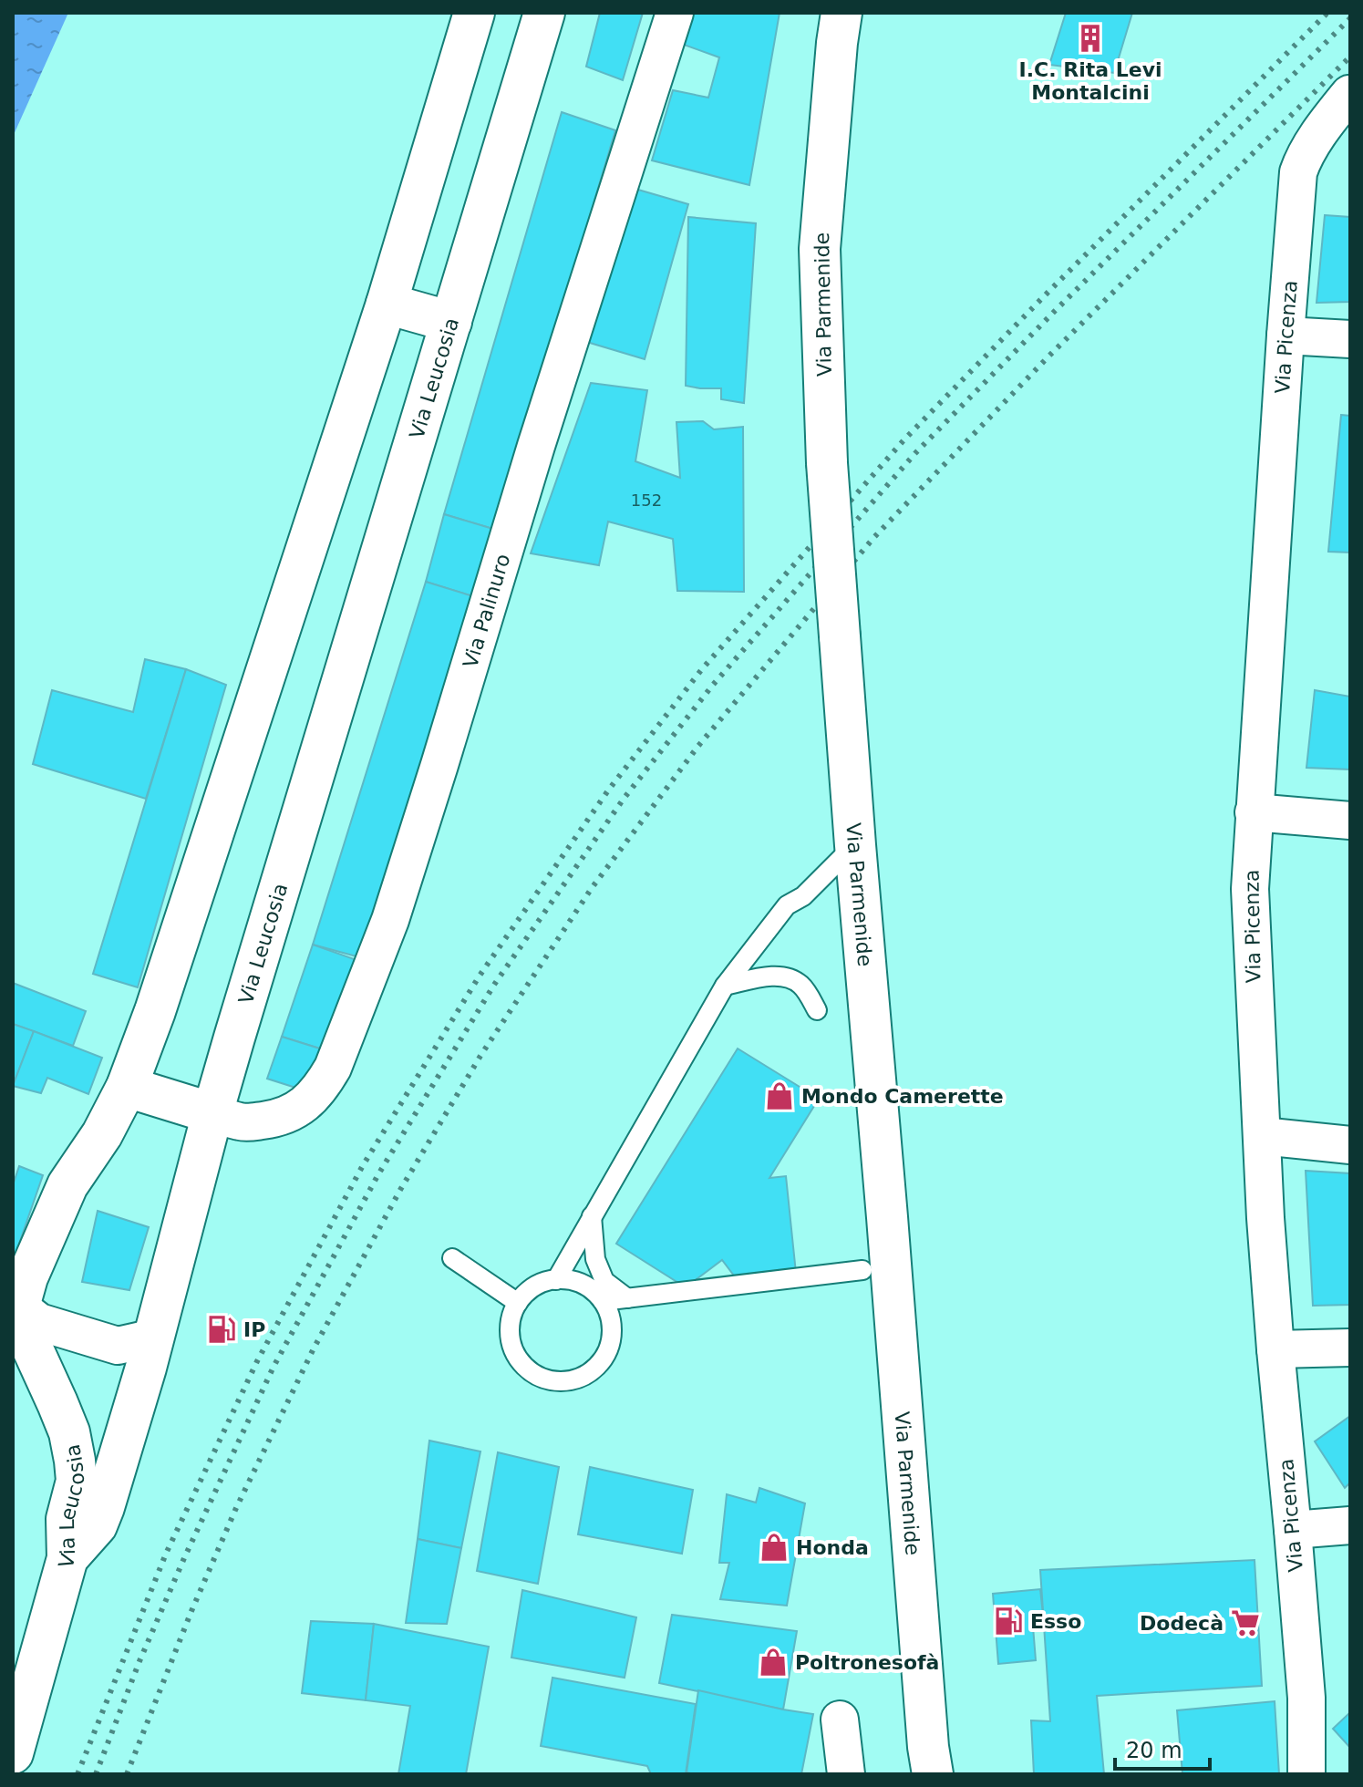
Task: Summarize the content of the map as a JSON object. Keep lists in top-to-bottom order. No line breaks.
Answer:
{"streets":{"main road":["Via Parmenide","Via Leucosia"],"street":["Via Picenza","Via Palinuro"]},"crossings":[["Via Leucosia","Via Palinuro"]],"places":{"building":["I.C. Rita Levi Montalcini"],"shop":["Mondo Camerette","Honda","Poltronesofà"],"fuel station":["IP","Esso"],"supermarket":["Dodecà"]},"house_numbers":["152"],"scale_bar":"20 m"}
